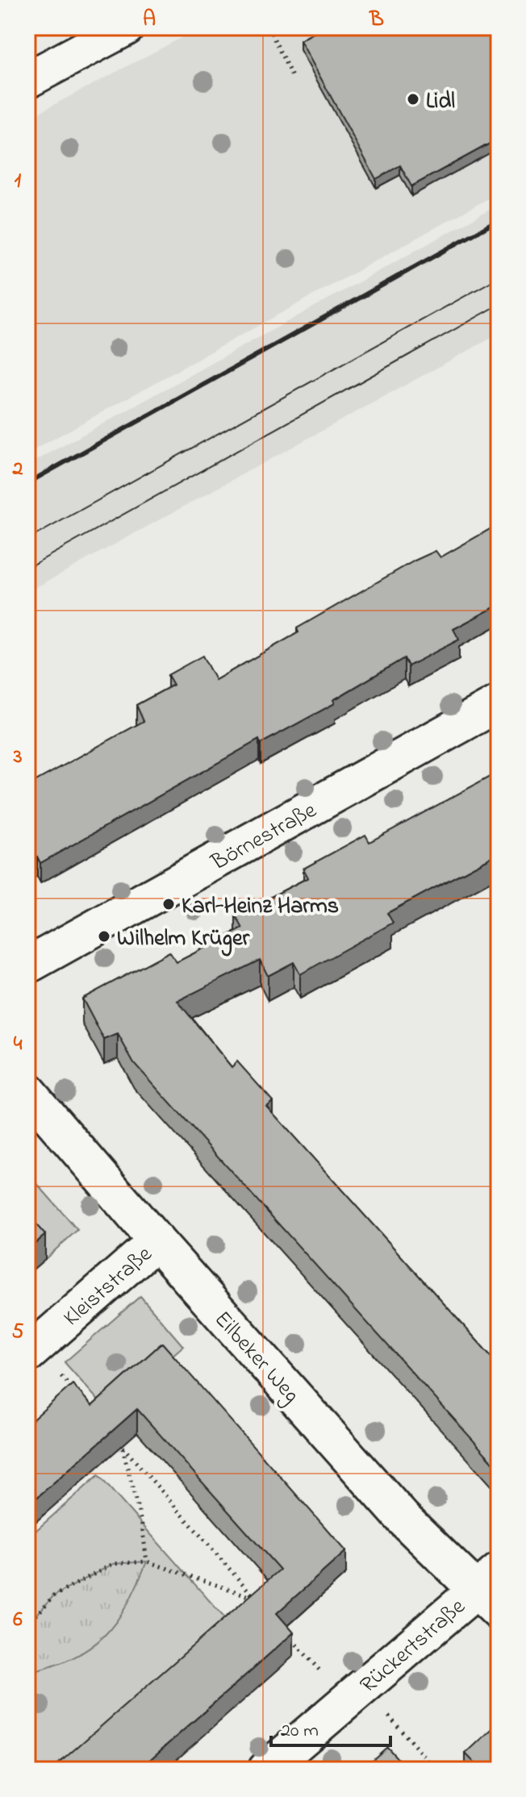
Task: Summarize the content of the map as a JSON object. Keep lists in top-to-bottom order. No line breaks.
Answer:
{"streets":{"street":["Börnestraße","Kleiststraße","Eilbeker Weg","Rückertstraße"]},"crossings":[["Kleiststraße","Eilbeker Weg"],["Eilbeker Weg","Rückertstraße"]],"places":["Lidl","Karl-Heinz Harms","Wilhelm Krüger"],"scale_bar":"20 m","grid":{"columns":["A","B"],"rows":["1","2","3","4","5","6"]}}
